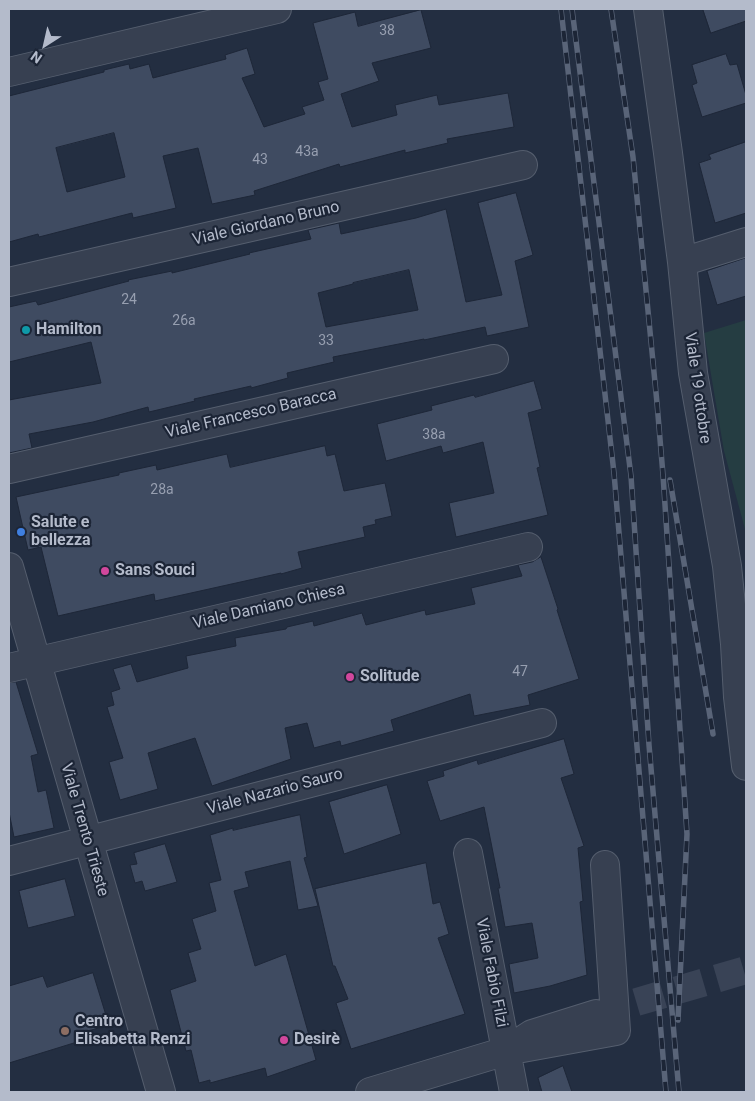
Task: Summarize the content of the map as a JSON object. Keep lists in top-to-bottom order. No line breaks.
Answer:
{"streets":{"street":["Viale Giordano Bruno","Viale 19 ottobre","Viale Francesco Baracca","Viale Damiano Chiesa","Viale Nazario Sauro","Viale Trento Trieste","Viale Fabio Filzi"]},"crossings":[["Viale Damiano Chiesa","Viale Trento Trieste"],["Viale Nazario Sauro","Viale Trento Trieste"]],"places":["Hamilton","Salute e bellezza","Sans Souci","Solitude","Centro Elisabetta Renzi","Desirè"],"house_numbers":["38","43a","43","24","26a","33","38a","28a","47"],"north":"bottom left"}
